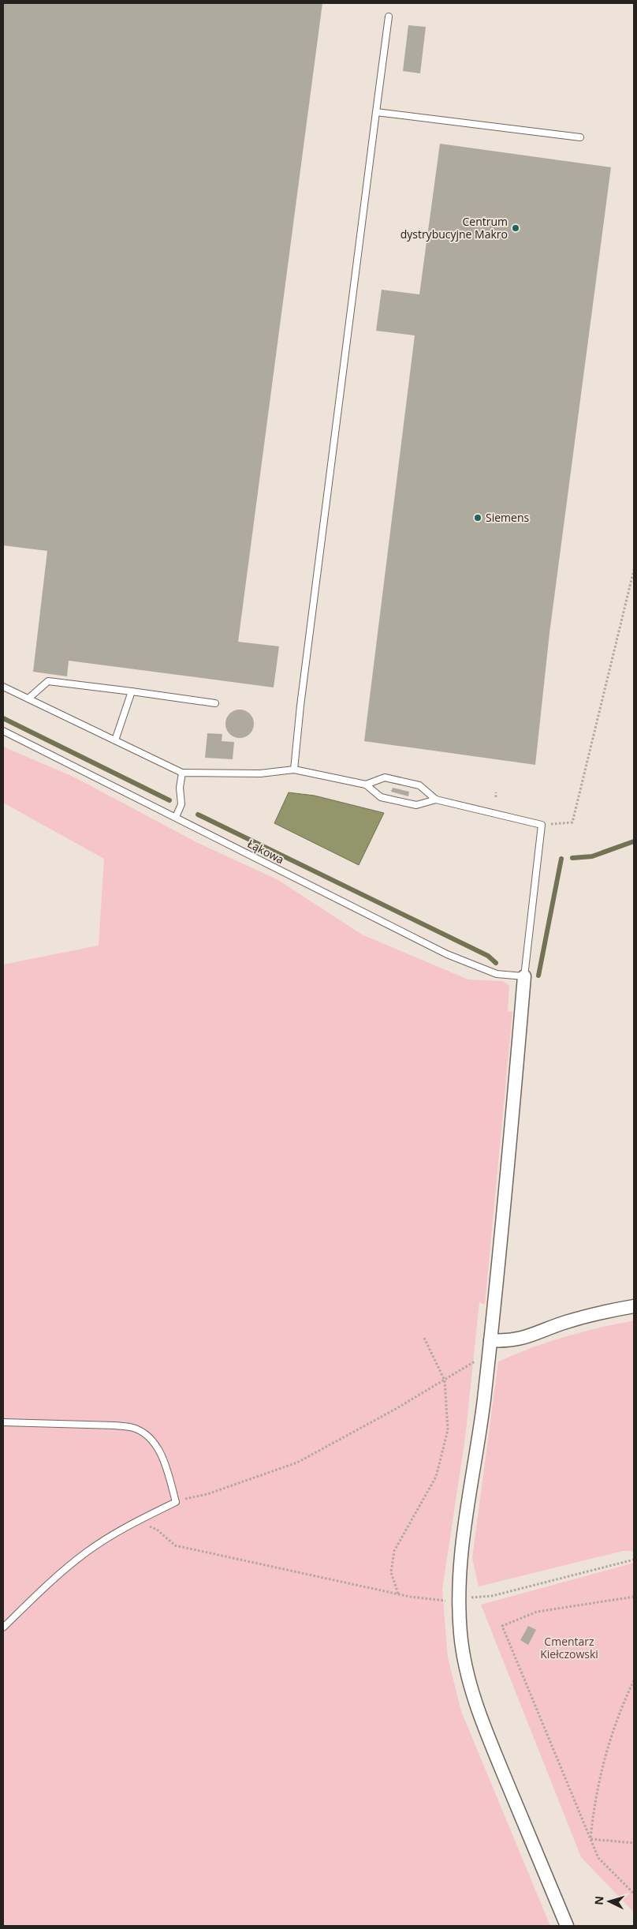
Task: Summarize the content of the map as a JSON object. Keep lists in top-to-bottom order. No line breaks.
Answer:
{"streets":{"lane":["Łąkowa"]},"parks":["Cmentarz Kiełczowski"],"places":["Centrum dystrybucyjne Makro","Siemens"],"north":"left"}
